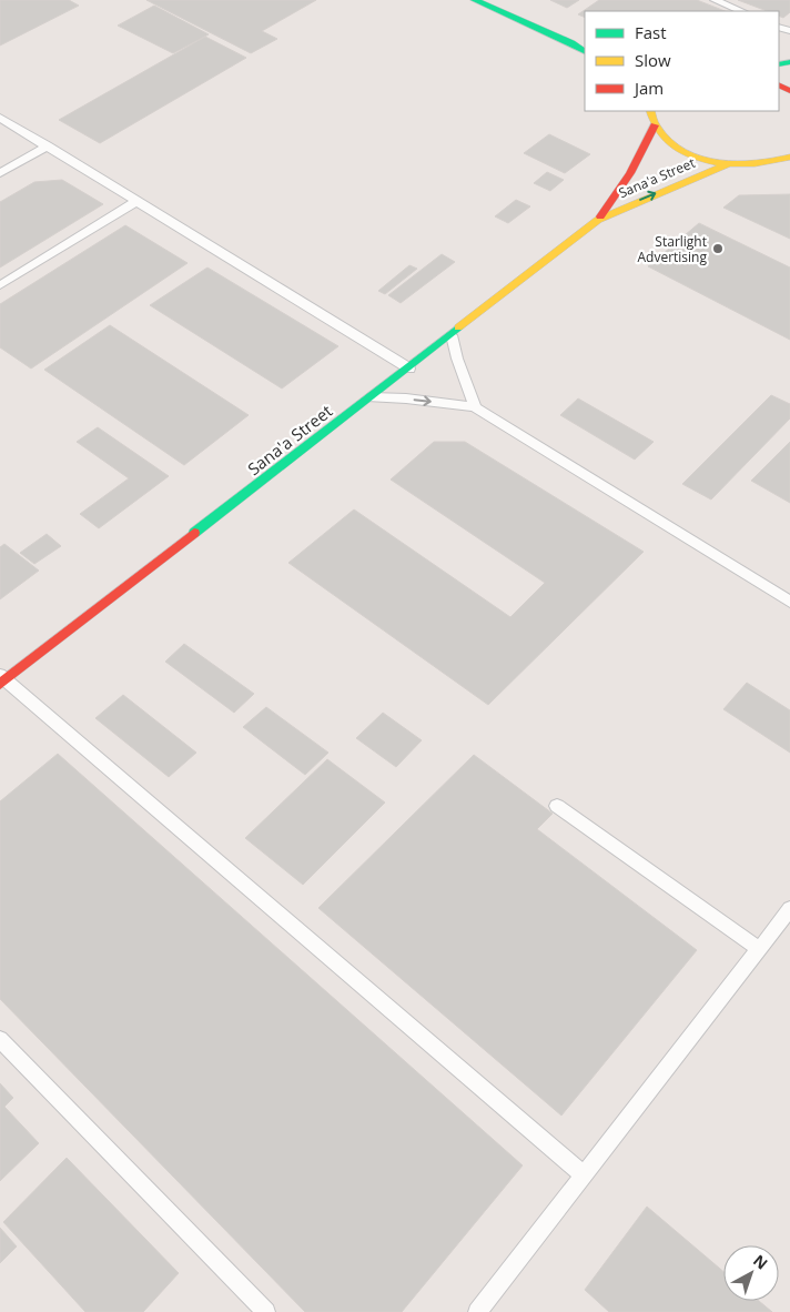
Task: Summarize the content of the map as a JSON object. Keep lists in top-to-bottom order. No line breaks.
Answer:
{"streets":{"street":["Sana'a Street"]},"places":["Starlight Advertising"],"legend":["Fast","Slow","Jam"],"north":"top right"}
